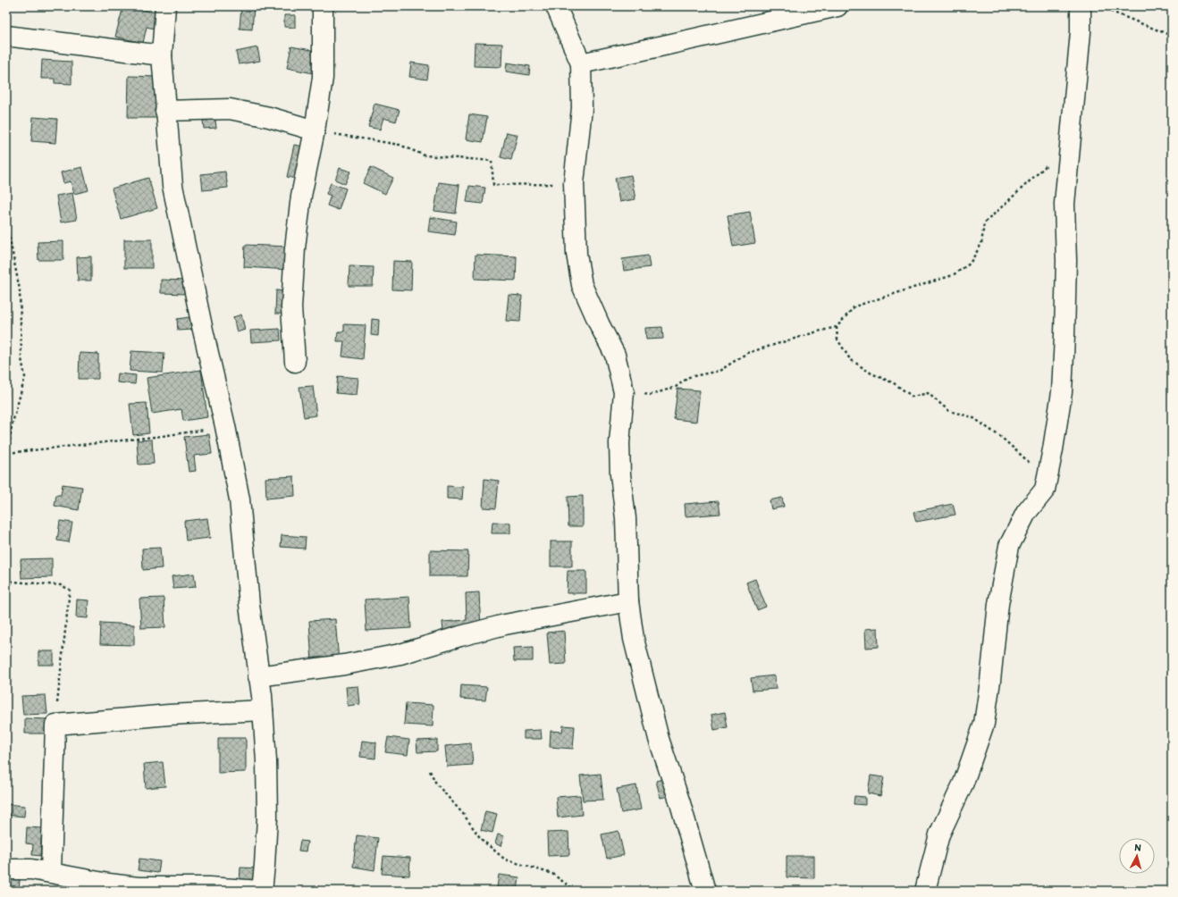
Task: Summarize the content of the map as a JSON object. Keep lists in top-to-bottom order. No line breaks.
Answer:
{"north":"top"}
